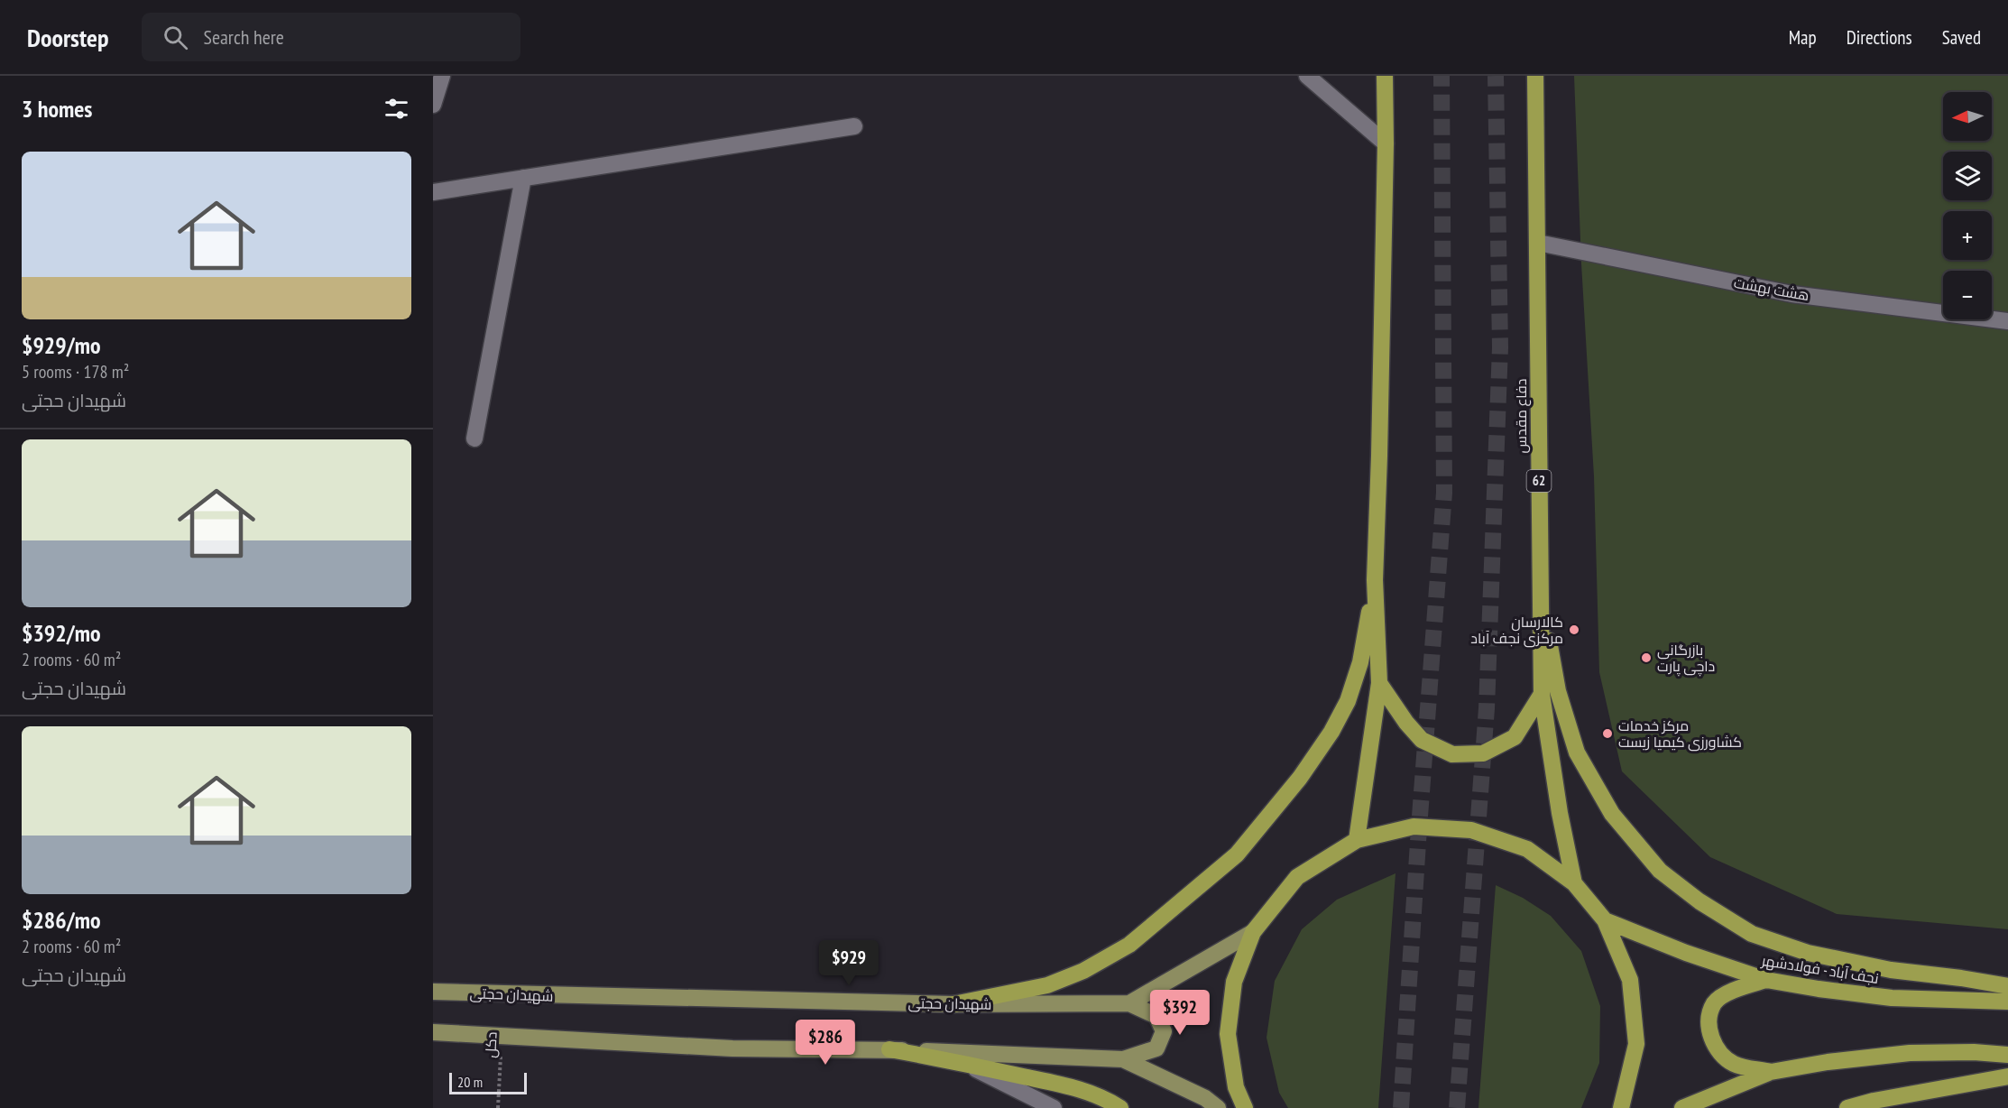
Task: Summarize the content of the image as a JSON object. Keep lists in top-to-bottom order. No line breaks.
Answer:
{"streets":{"highway":["دفاع مقدس","62","نجف آباد - فولادشهر"],"main road":["شهیدان حجتی"],"street":["هشت بهشت"],"path":["دکل"]},"crossings":[["هشت بهشت","دفاع مقدس"],["دفاع مقدس","62"]],"places":["کالارسان مرکزی نجف آباد","بازرگانی داچی پارت","مرکز خدمات کشاورزی کیمیا زیست"],"scale_bar":"20 m","north":"left","page":{"header":"Doorstep","search":"Search here","nav":["Map","Directions","Saved"],"heading":"3 homes","map_buttons":["+","−"],"list":[{"name":"$929/mo","note":"5 rooms · 178 m² · شهیدان حجتی"},{"name":"$392/mo","note":"2 rooms · 60 m² · شهیدان حجتی"},{"name":"$286/mo","note":"2 rooms · 60 m² · شهیدان حجتی"}],"price":["$929","$392","$286"],"scale":"20 m"}}
